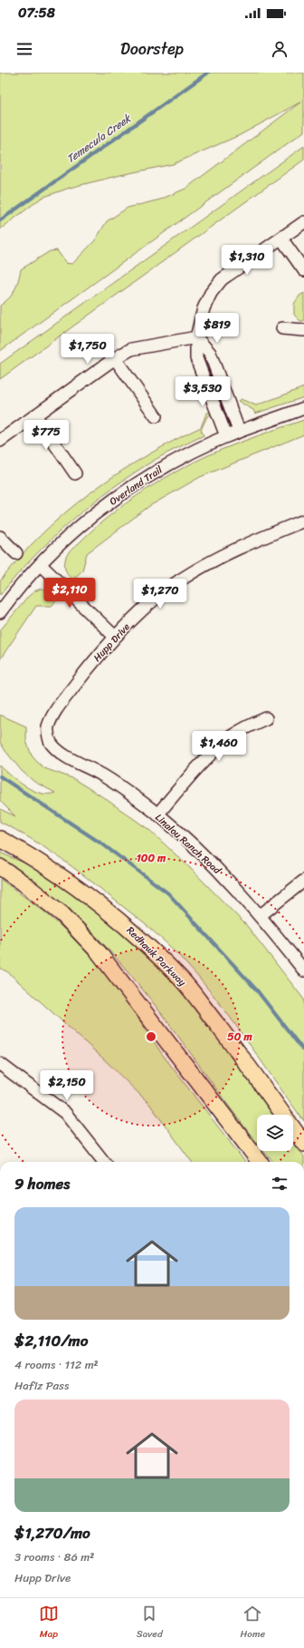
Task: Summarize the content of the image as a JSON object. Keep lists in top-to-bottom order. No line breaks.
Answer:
{"streets":{"main road":["Redhawk Parkway"],"street":["Overland Trail","Hupp Drive","Linalou Ranch Road"]},"crossings":[["Hupp Drive","Linalou Ranch Road"]],"water":["Temecula Creek"],"page":{"status":"07:58","header":"Doorstep","price":["$1,310","$819","$1,750","$3,530","$775","$2,110","$1,270","$1,460","$2,150"],"heading":"9 homes","list":[{"name":"$2,110/mo","note":"4 rooms · 112 m² · Hafiz Pass"},{"name":"$1,270/mo","note":"3 rooms · 86 m² · Hupp Drive"}],"tabs":["Map","Saved","Home"]},"rings":["100 m","50 m"]}
